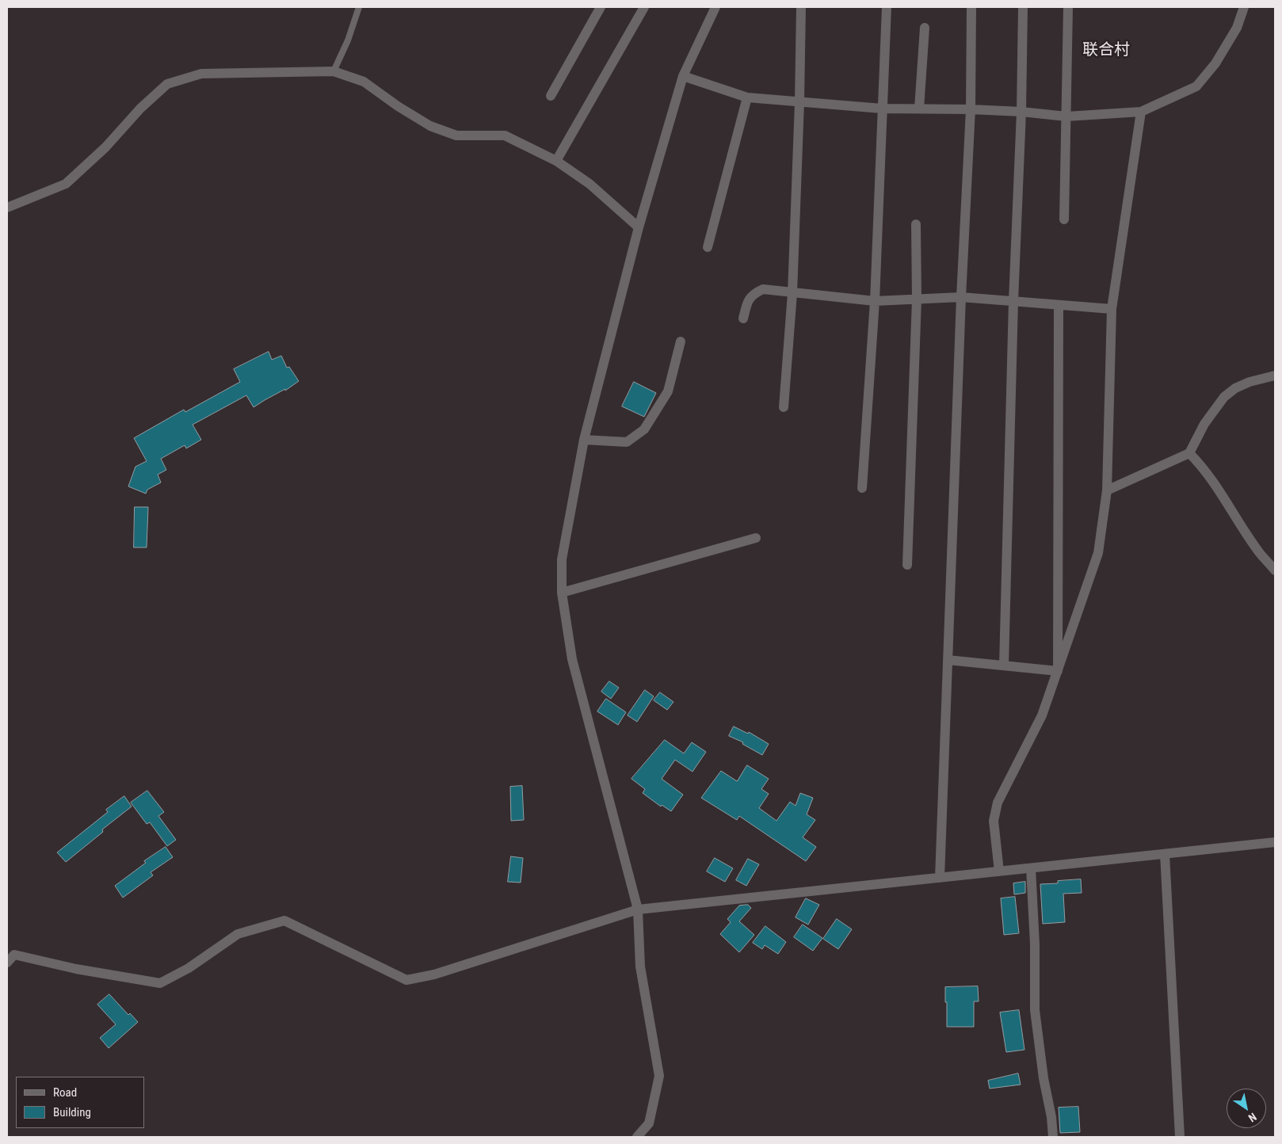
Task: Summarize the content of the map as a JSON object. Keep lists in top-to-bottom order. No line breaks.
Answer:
{"districts":["联合村"],"legend":["Road","Building"],"north":"bottom right"}
